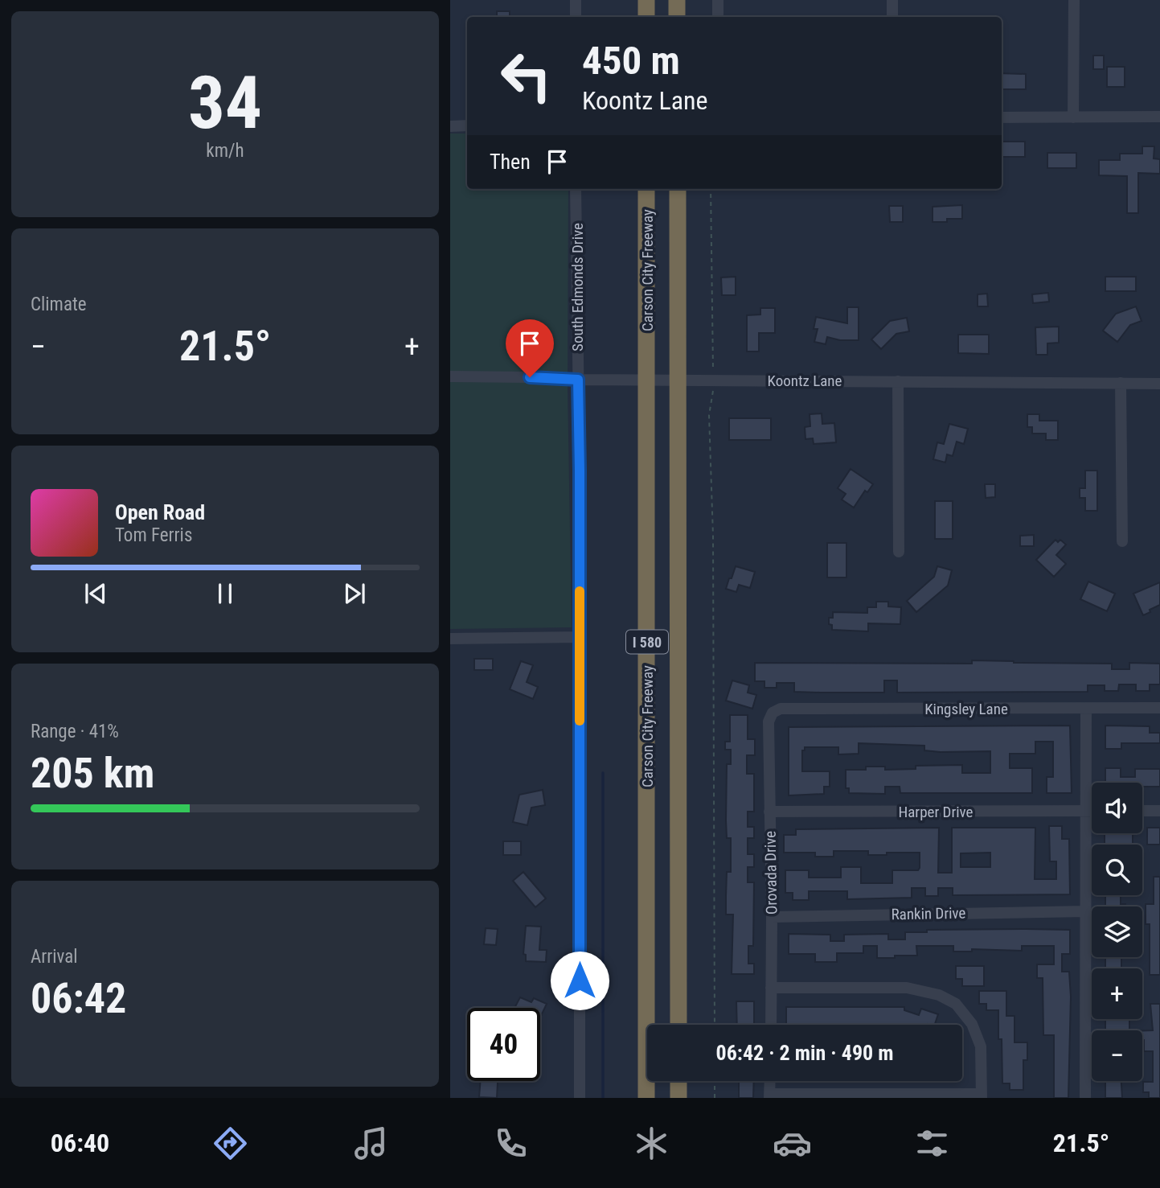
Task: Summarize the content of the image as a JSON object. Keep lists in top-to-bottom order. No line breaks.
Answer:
{"streets":{"highway":["Carson City Freeway","I 580"],"street":["South Edmonds Drive","Koontz Lane","Kingsley Lane","Harper Drive","Orovada Drive","Rankin Drive"]},"crossings":[["South Edmonds Drive","Koontz Lane"],["Kingsley Lane","Orovada Drive"],["Harper Drive","Orovada Drive"],["Orovada Drive","Rankin Drive"]],"page":{"tile":[["34","km/h"],"Climate",["Range · 41%","205 km"],["Arrival","06:42"]],"turn":["450 m","Koontz Lane"],"then":"Then","heat":["−","21.5°","+"],"song":["Open Road","Tom Ferris"],"map_buttons":["+","−"],"limit":"40","trip":"06:42 · 2 min · 490 m","tabs":["06:40","21.5°"]}}
